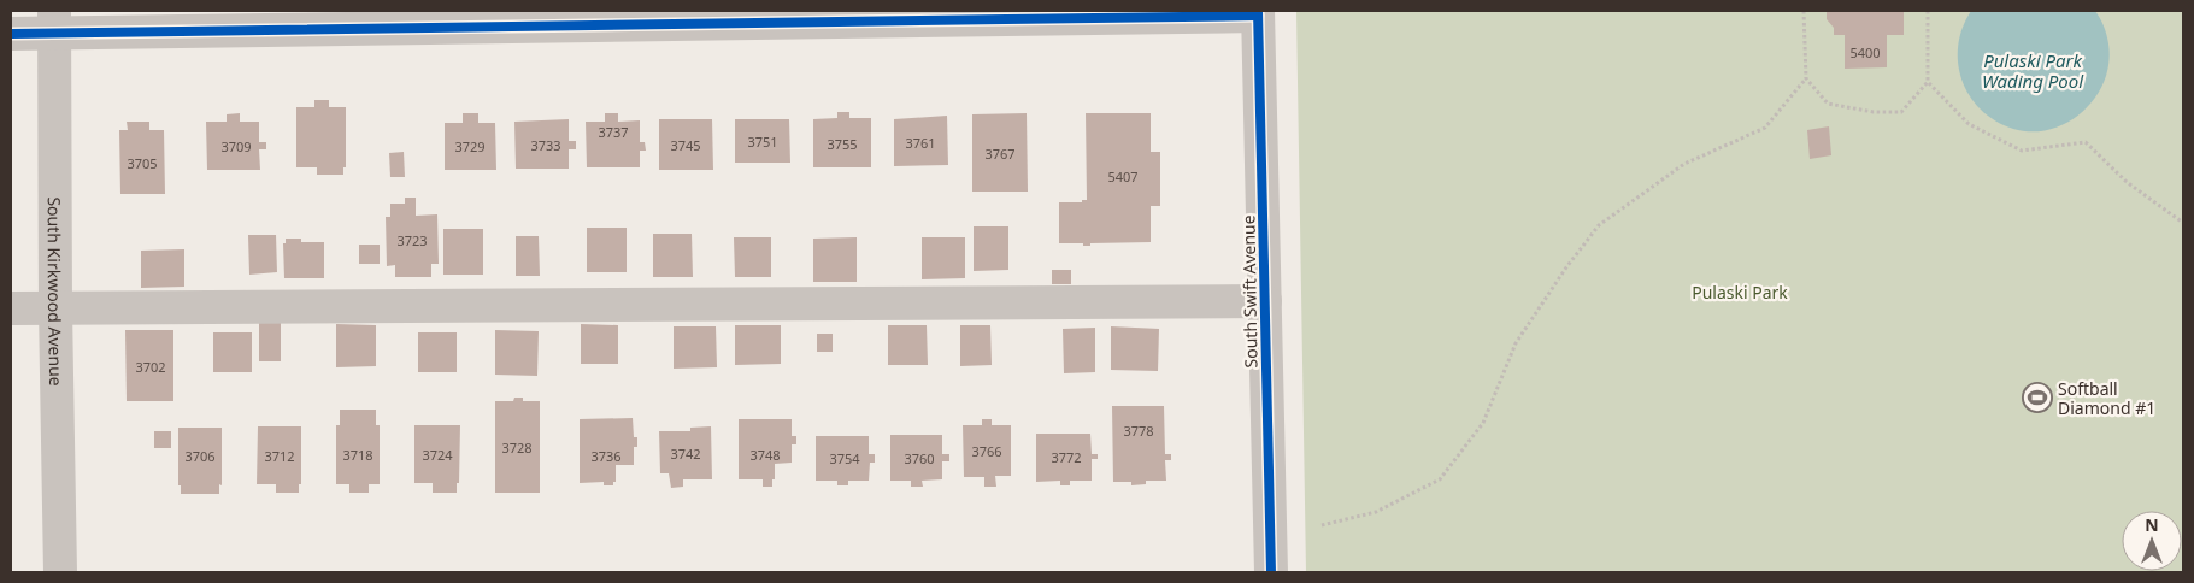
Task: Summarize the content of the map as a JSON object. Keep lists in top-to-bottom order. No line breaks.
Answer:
{"streets":{"street":["South Kirkwood Avenue","South Swift Avenue"]},"water":["Pulaski Park Wading Pool"],"parks":["Pulaski Park"],"places":{"sports":["Softball Diamond #1"]},"house_numbers":["5400","3737","3751","3761","3755","3733","3745","3709","3729","3767","3705","5407","3723","3702","3778","3728","3766","3742","3718","3724","3748","3706","3712","3736","3772","3754","3760"],"north":"top"}
